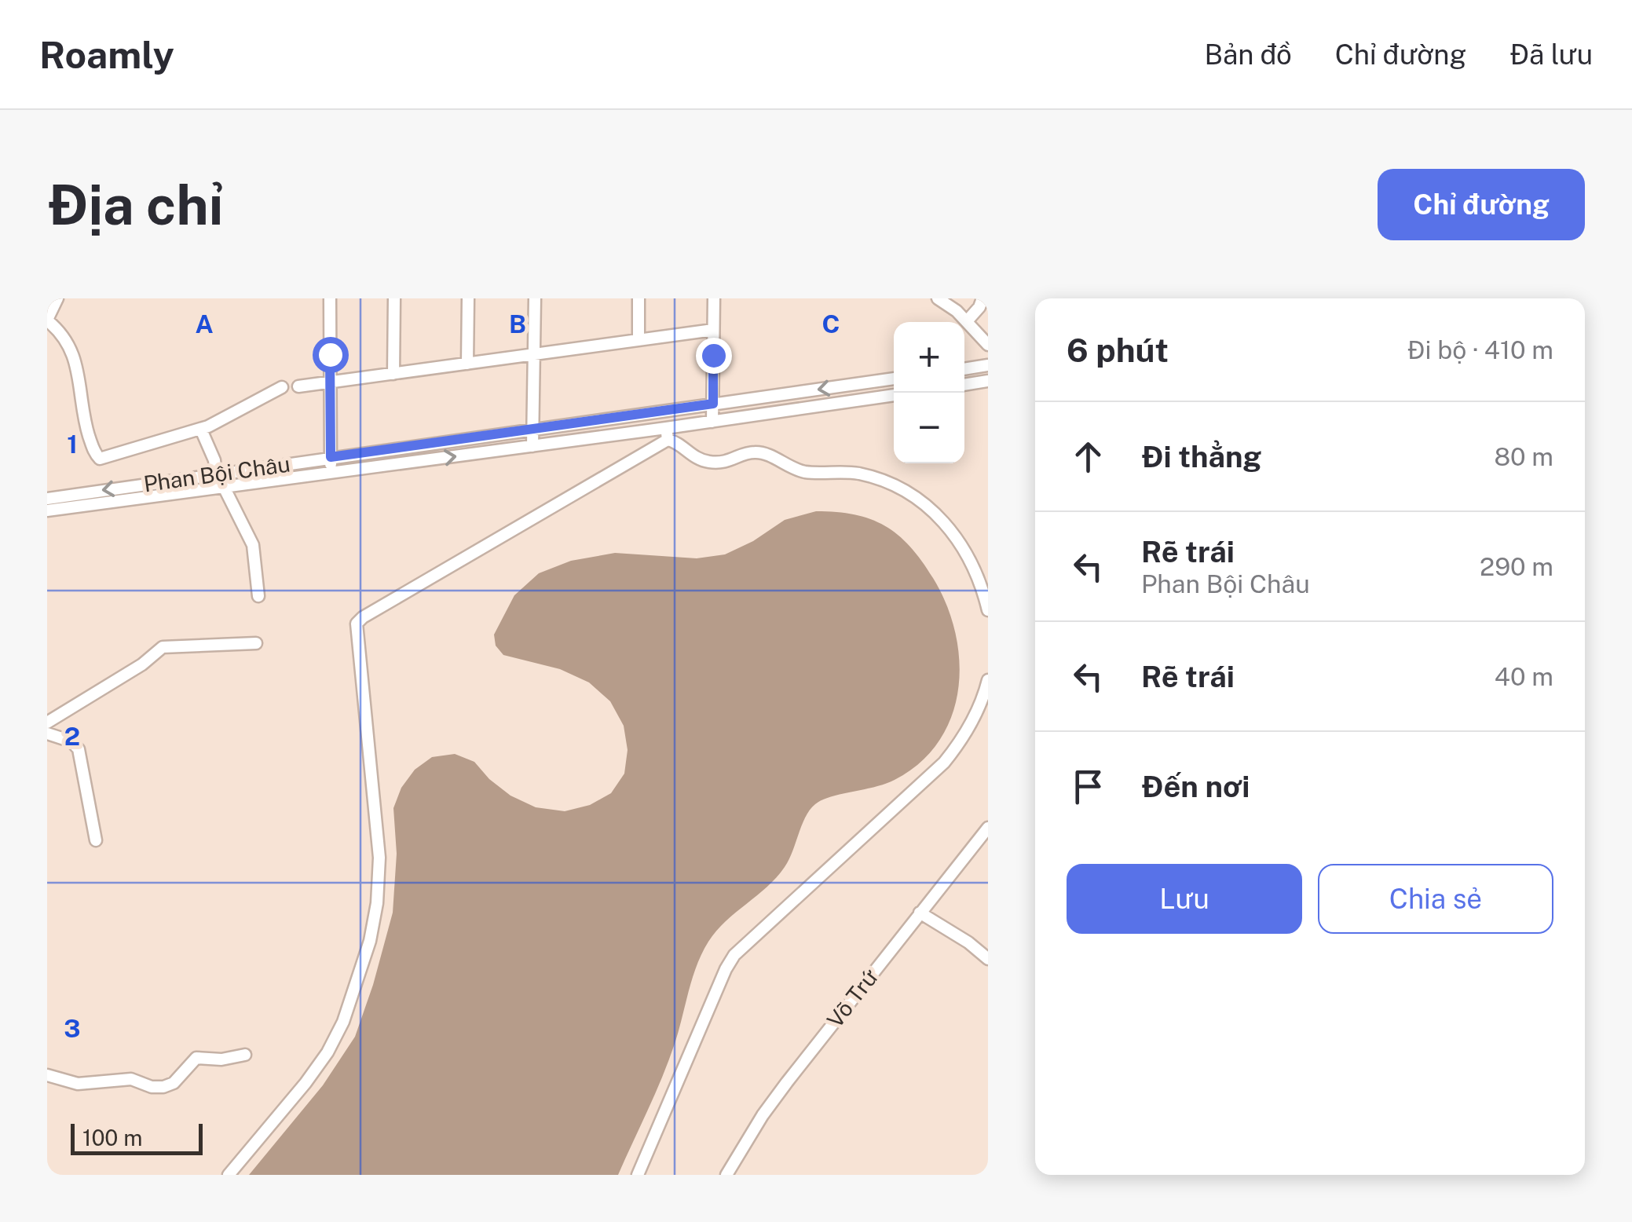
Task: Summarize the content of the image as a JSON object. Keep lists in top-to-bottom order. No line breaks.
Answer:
{"streets":{"street":["Phan Bội Châu","Võ Trứ"]},"scale_bar":"100 m","page":{"header":"Roamly","nav":["Bản đồ","Chỉ đường","Đã lưu"],"buttons":["Chỉ đường",["Lưu","Chia sẻ"]],"title":"Địa chỉ","heading":["6 phút","Đi bộ · 410 m"],"map_buttons":["+","−"],"list":[["Đi thẳng","80 m"],["Rẽ trái","Phan Bội Châu","290 m"],["Rẽ trái","40 m"],"Đến nơi"],"scale":"100 m"},"grid":{"columns":["A","B","C"],"rows":["1","2","3"]}}
